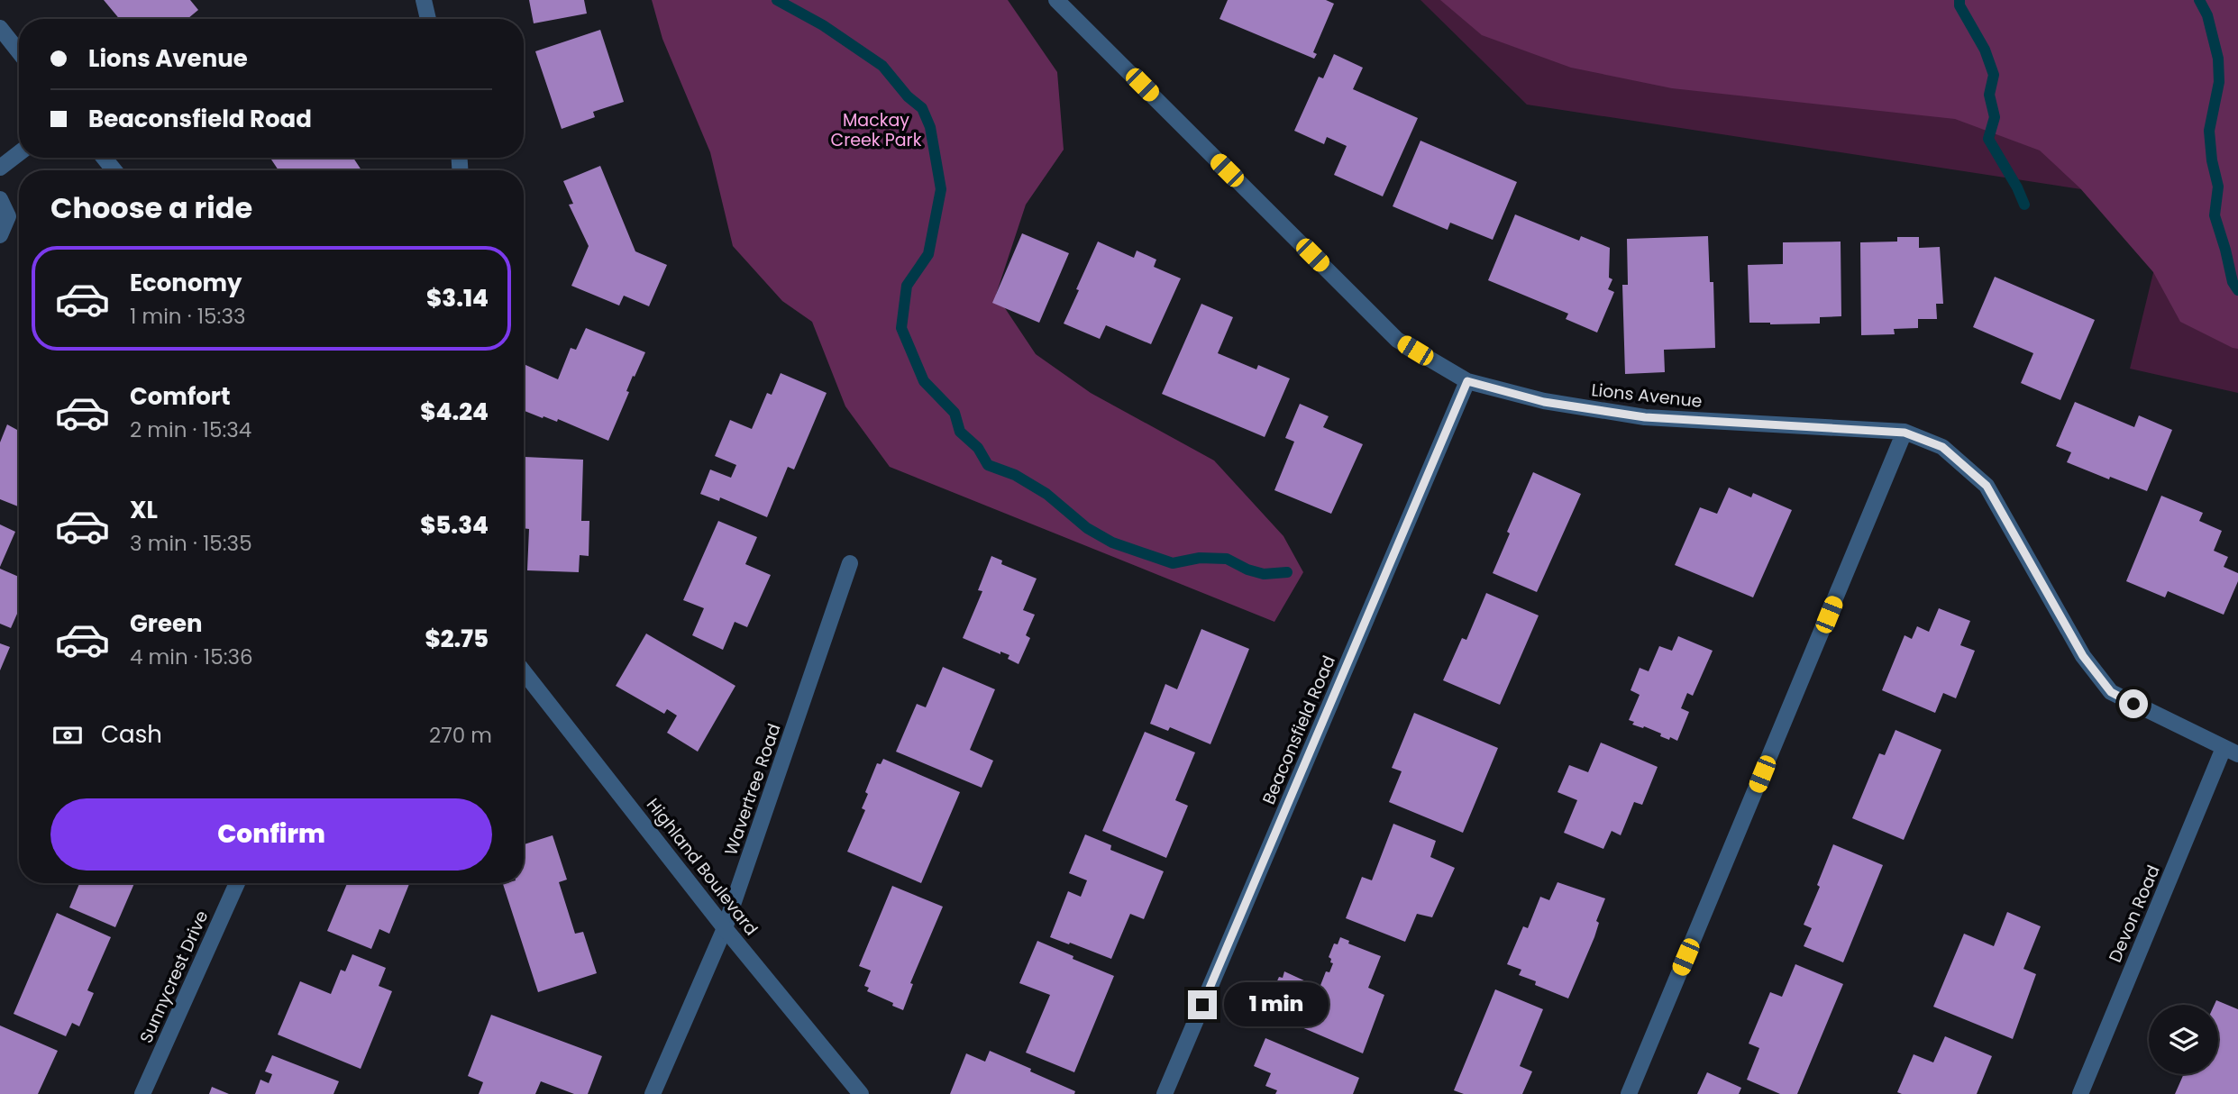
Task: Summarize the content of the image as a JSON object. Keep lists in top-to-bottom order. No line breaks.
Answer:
{"streets":{"street":["Lions Avenue","Beaconsfield Road","Wavertree Road","Highland Boulevard","Devon Road","Sunnycrest Drive"]},"crossings":[["Lions Avenue","Beaconsfield Road"],["Lions Avenue","Devon Road"],["Wavertree Road","Highland Boulevard"]],"parks":["Mackay Creek Park"],"page":{"banner":["Lions Avenue","Beaconsfield Road"],"heading":"Choose a ride","list":[{"name":"Economy","note":"1 min · 15:33","value":"$3.14"},{"name":"Comfort","note":"2 min · 15:34","value":"$4.24"},{"name":"XL","note":"3 min · 15:35","value":"$5.34"},{"name":"Green","note":"4 min · 15:36","value":"$2.75"}],"pay":["Cash","270 m"],"buttons":"Confirm","bubble":"1 min"}}
